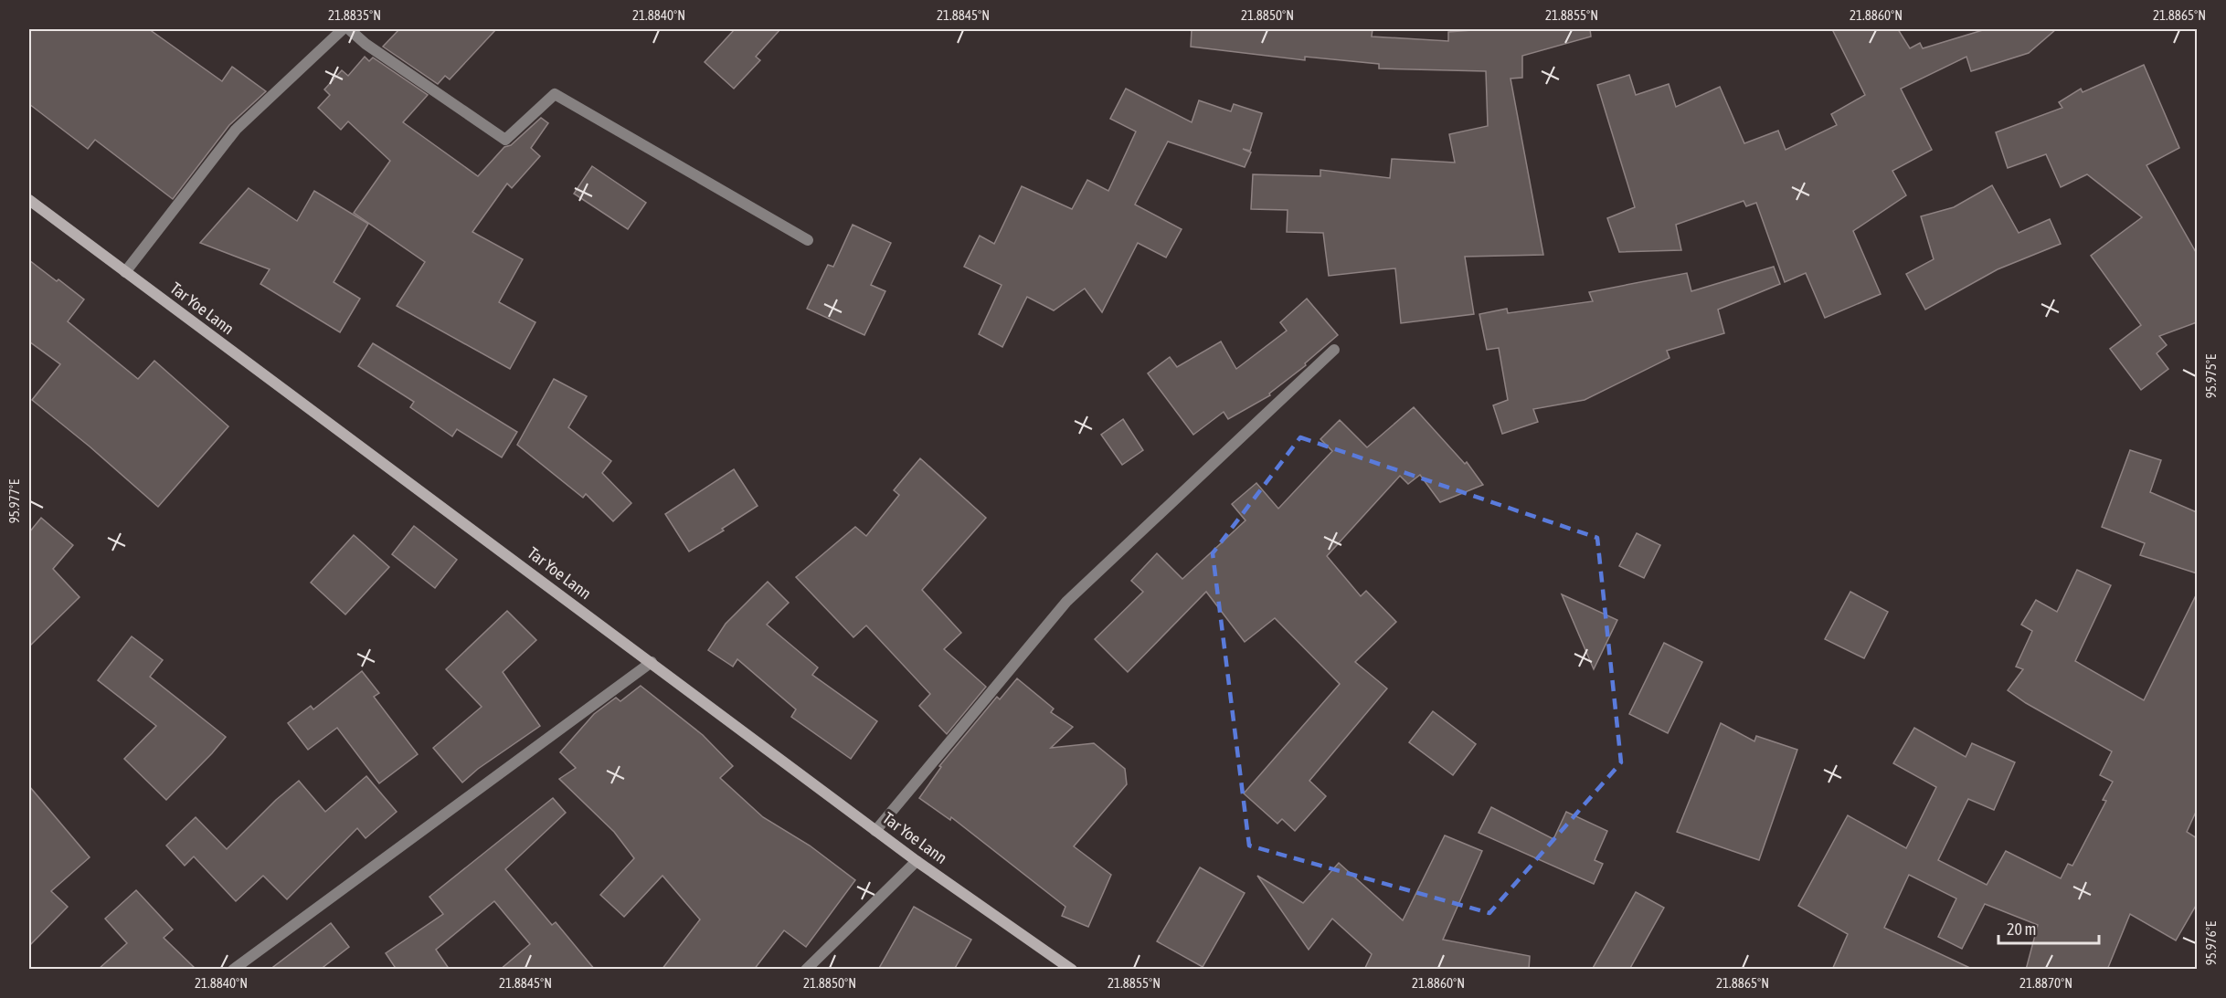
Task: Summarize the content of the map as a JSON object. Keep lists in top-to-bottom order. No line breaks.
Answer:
{"streets":{"main road":["Tar Yoe Lann"]},"scale_bar":"20 m","coordinates":["21.8835°N","21.8840°N","21.8845°N","21.8850°N","21.8855°N","21.8860°N","21.8865°N","95.975°E","95.977°E","95.976°E","21.8870°N"]}
